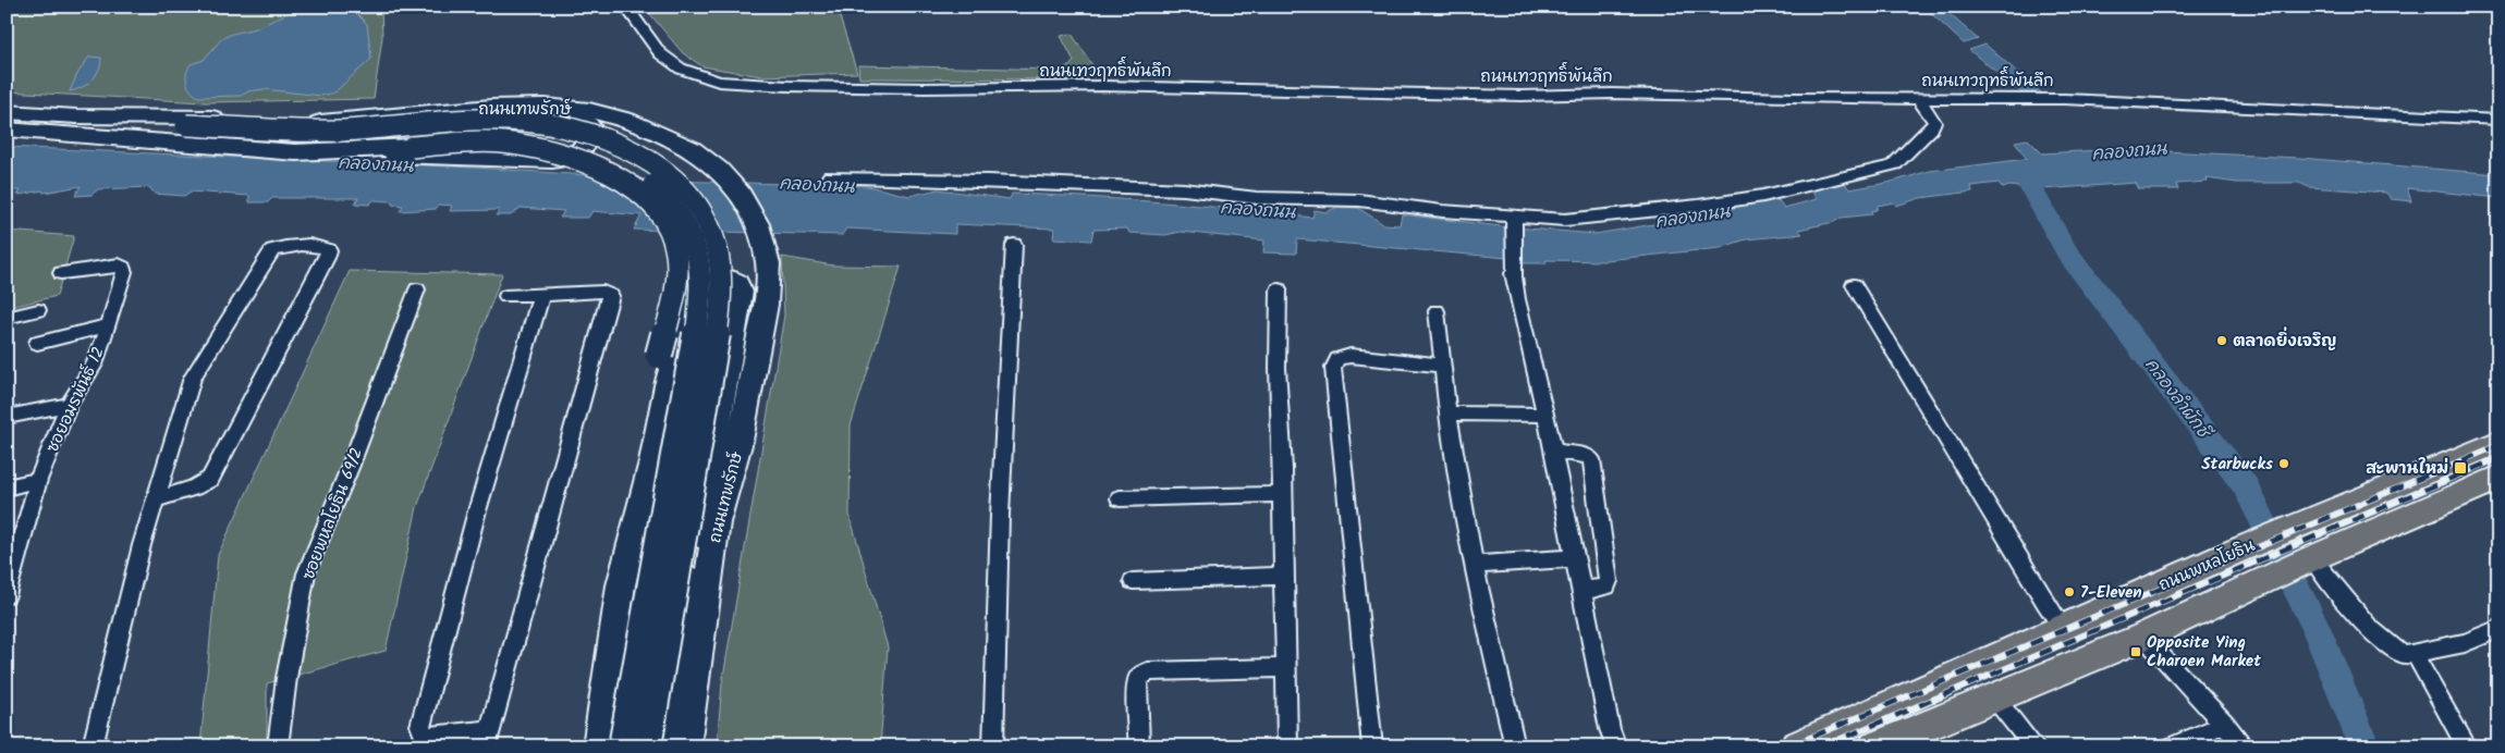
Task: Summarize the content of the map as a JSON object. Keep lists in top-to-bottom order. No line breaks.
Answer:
{"streets":{"main road":["ถนนเทพรักษ์","ถนนพหลโยธิน"],"street":["ถนนเทวฤทธิ์พันลึก","ซอยอมรพันธ์ 12","ซอยพหลโยธิน 69/2"]},"water":["คลองถนน","คลองลำผักชี"],"places":{"other":["ตลาดยิ่งเจริญ","Starbucks","7-Eleven"],"transit":["สะพานใหม่","Opposite Ying Charoen Market"]}}
